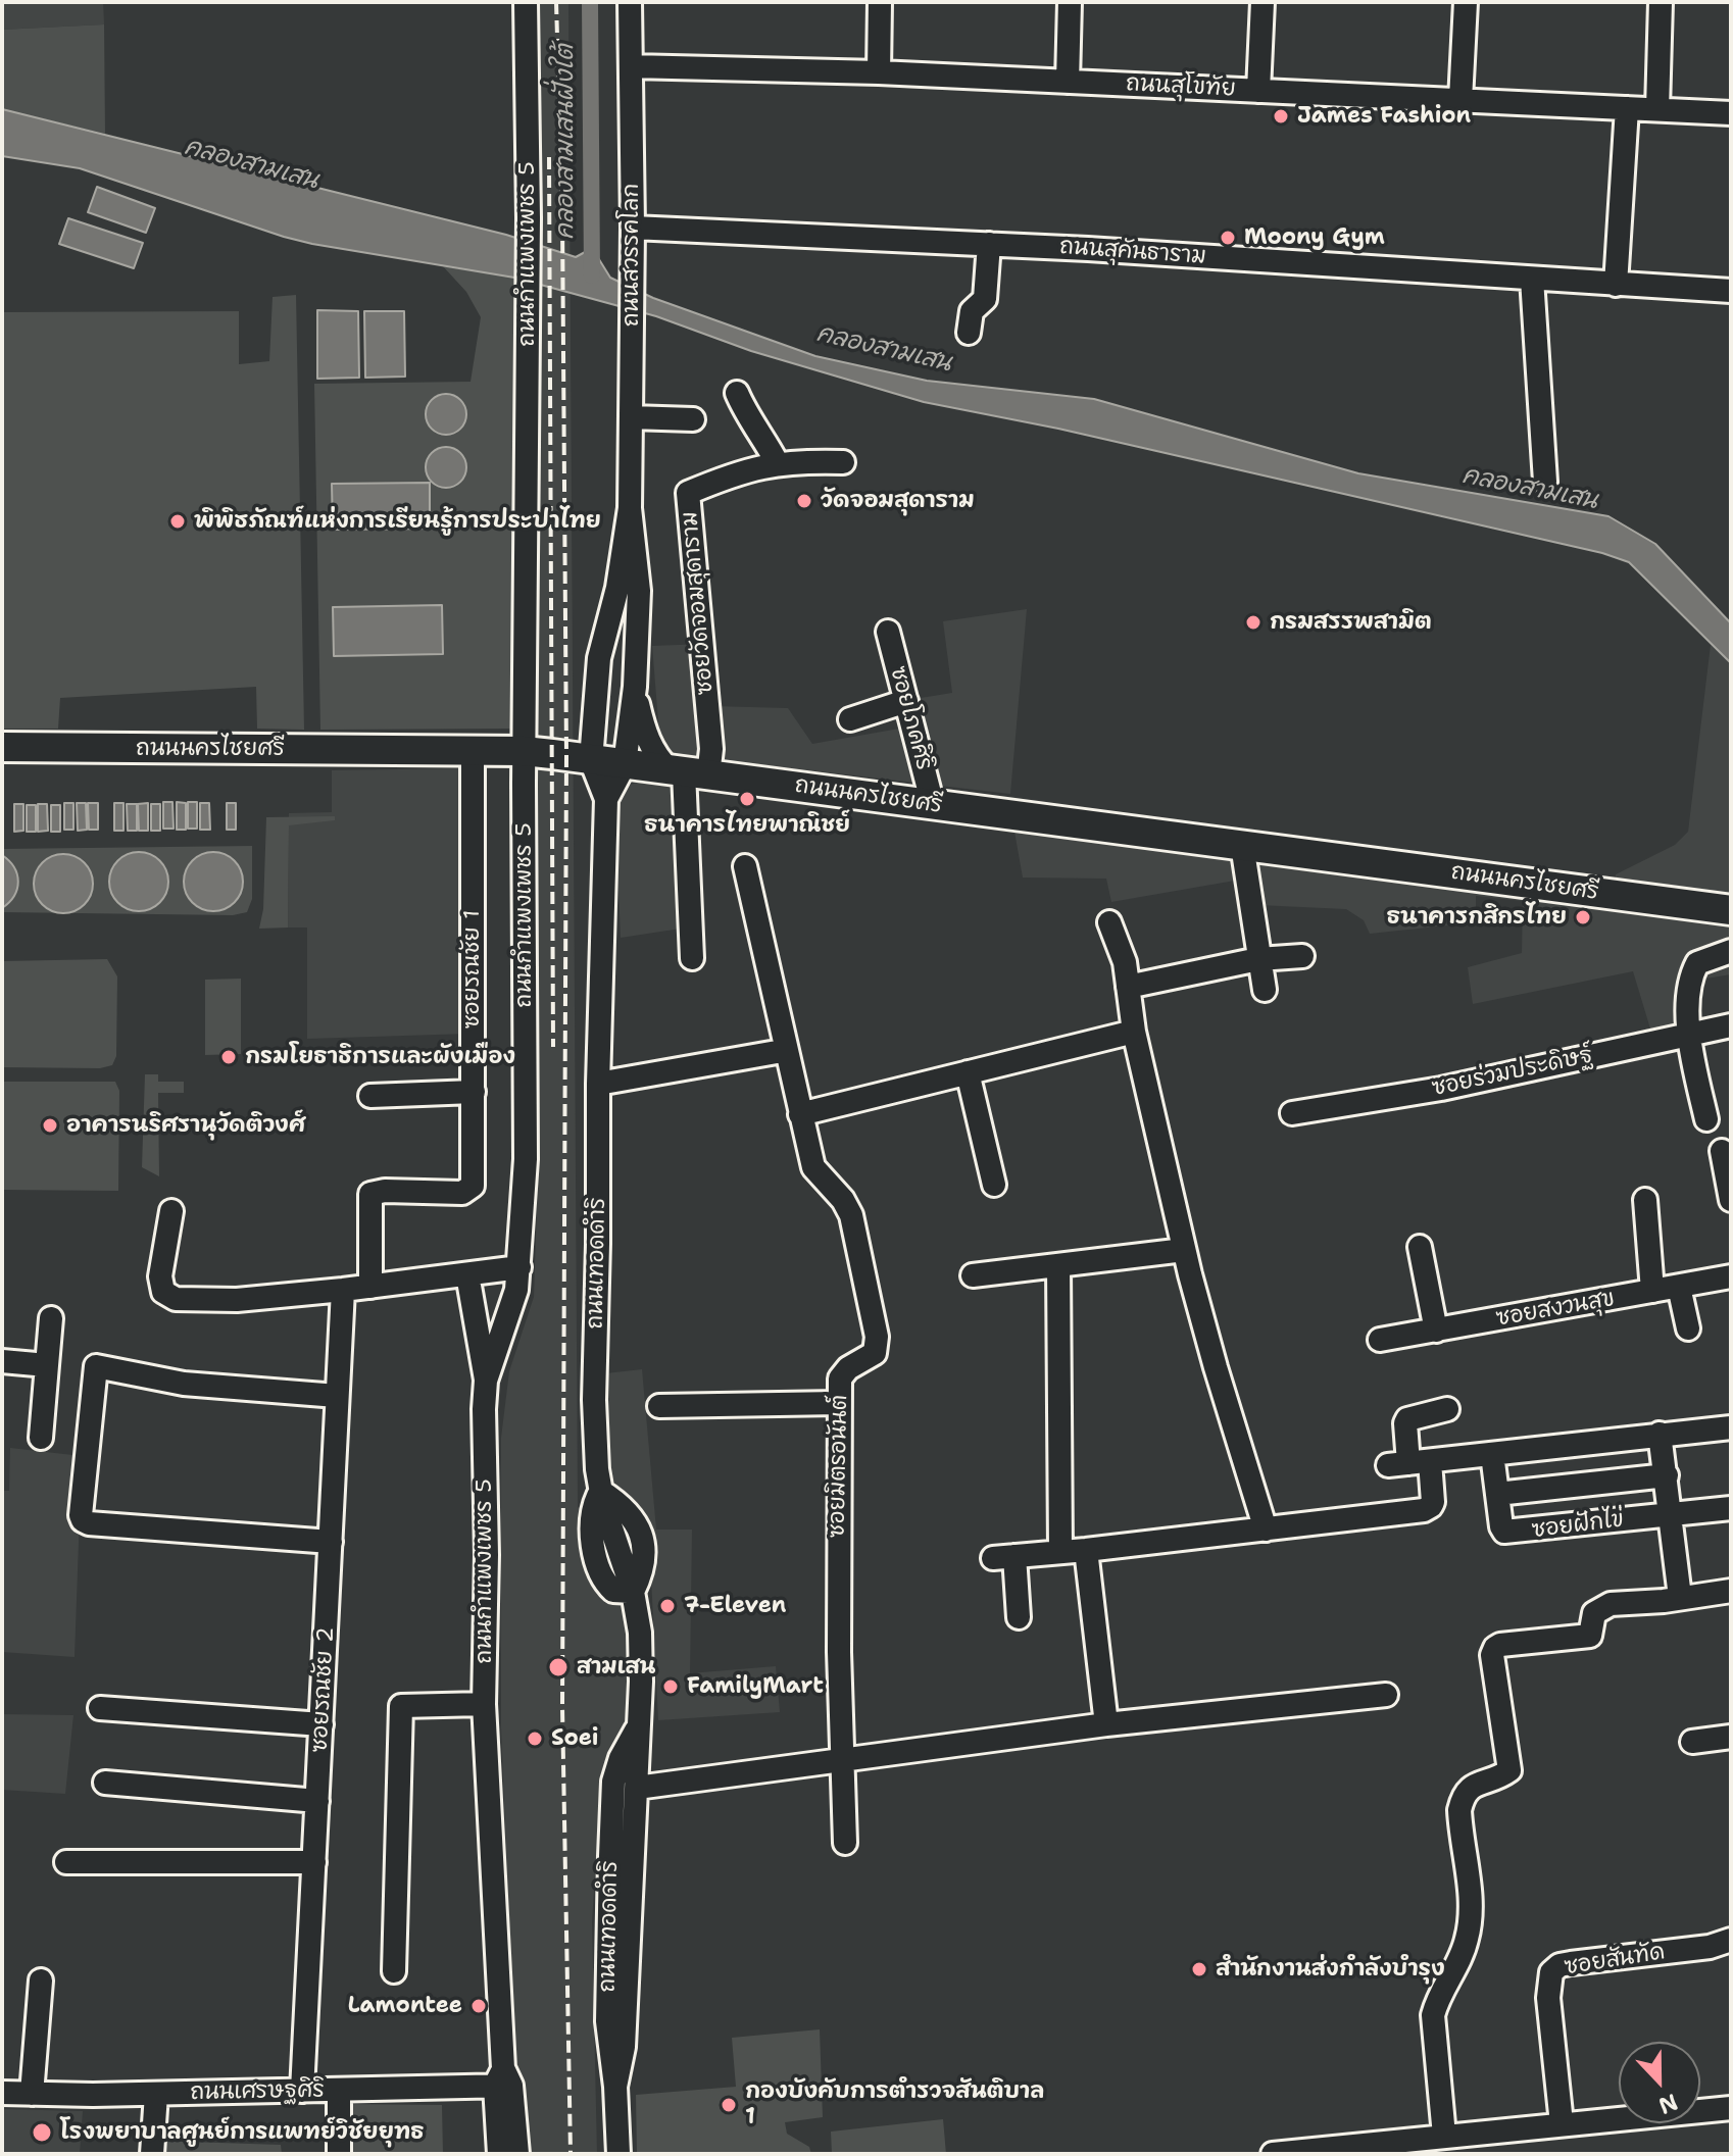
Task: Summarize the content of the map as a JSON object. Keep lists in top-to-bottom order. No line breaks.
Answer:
{"streets":{"main road":["ถนนนครไชยศรี"],"street":["ถนนสุโขทัย","ถนนสุคันธาราม","ถนนกำแพงเพชร 5","ถนนสวรรคโลก","ซอยวัดจอมสุดาราม","ซอยโภคศิริ","ซอยรณชัย 1","ซอยร่วมประดิษฐ์","ถนนเทอดดำริ","ซอยสงวนสุข","ซอยมิตรอนันต์","ซอยฝักไข่","ซอยรณชัย 2","ซอยสันทัด","ถนนเศรษฐศิริ"]},"crossings":[["ถนนสุโขทัย","ถนนสวรรคโลก"],["ถนนสุคันธาราม","ถนนสวรรคโลก"],["ถนนกำแพงเพชร 5","ถนนนครไชยศรี"],["ถนนกำแพงเพชร 5","ถนนเศรษฐศิริ"],["ถนนสวรรคโลก","ถนนนครไชยศรี"],["ถนนสวรรคโลก","ถนนเทอดดำริ"],["ซอยวัดจอมสุดาราม","ถนนนครไชยศรี"],["ซอยโภคศิริ","ถนนนครไชยศรี"],["ถนนนครไชยศรี","ซอยรณชัย 1"],["ถนนนครไชยศรี","ถนนเทอดดำริ"],["ซอยรณชัย 2","ถนนเศรษฐศิริ"]],"water":["คลองสามเสนฝั่งใต้","คลองสามเสน"],"places":["James Fashion","Moony Gym","วัดจอมสุดาราม","พิพิธภัณฑ์แห่งการเรียนรู้การประปาไทย","กรมสรรพสามิต","ธนาคารไทยพาณิชย์","ธนาคารกสิกรไทย","กรมโยธาธิการและผังเมือง","อาคารนริศรานุวัดติวงศ์","7-Eleven","สามเสน","FamilyMart","Soei","สํานักงานส่งกําลังบํารุง","Lamontee","กองบังคับการตำรวจสันติบาล 1","โรงพยาบาลศูนย์การแพทย์วิชัยยุทธ"],"north":"bottom"}
